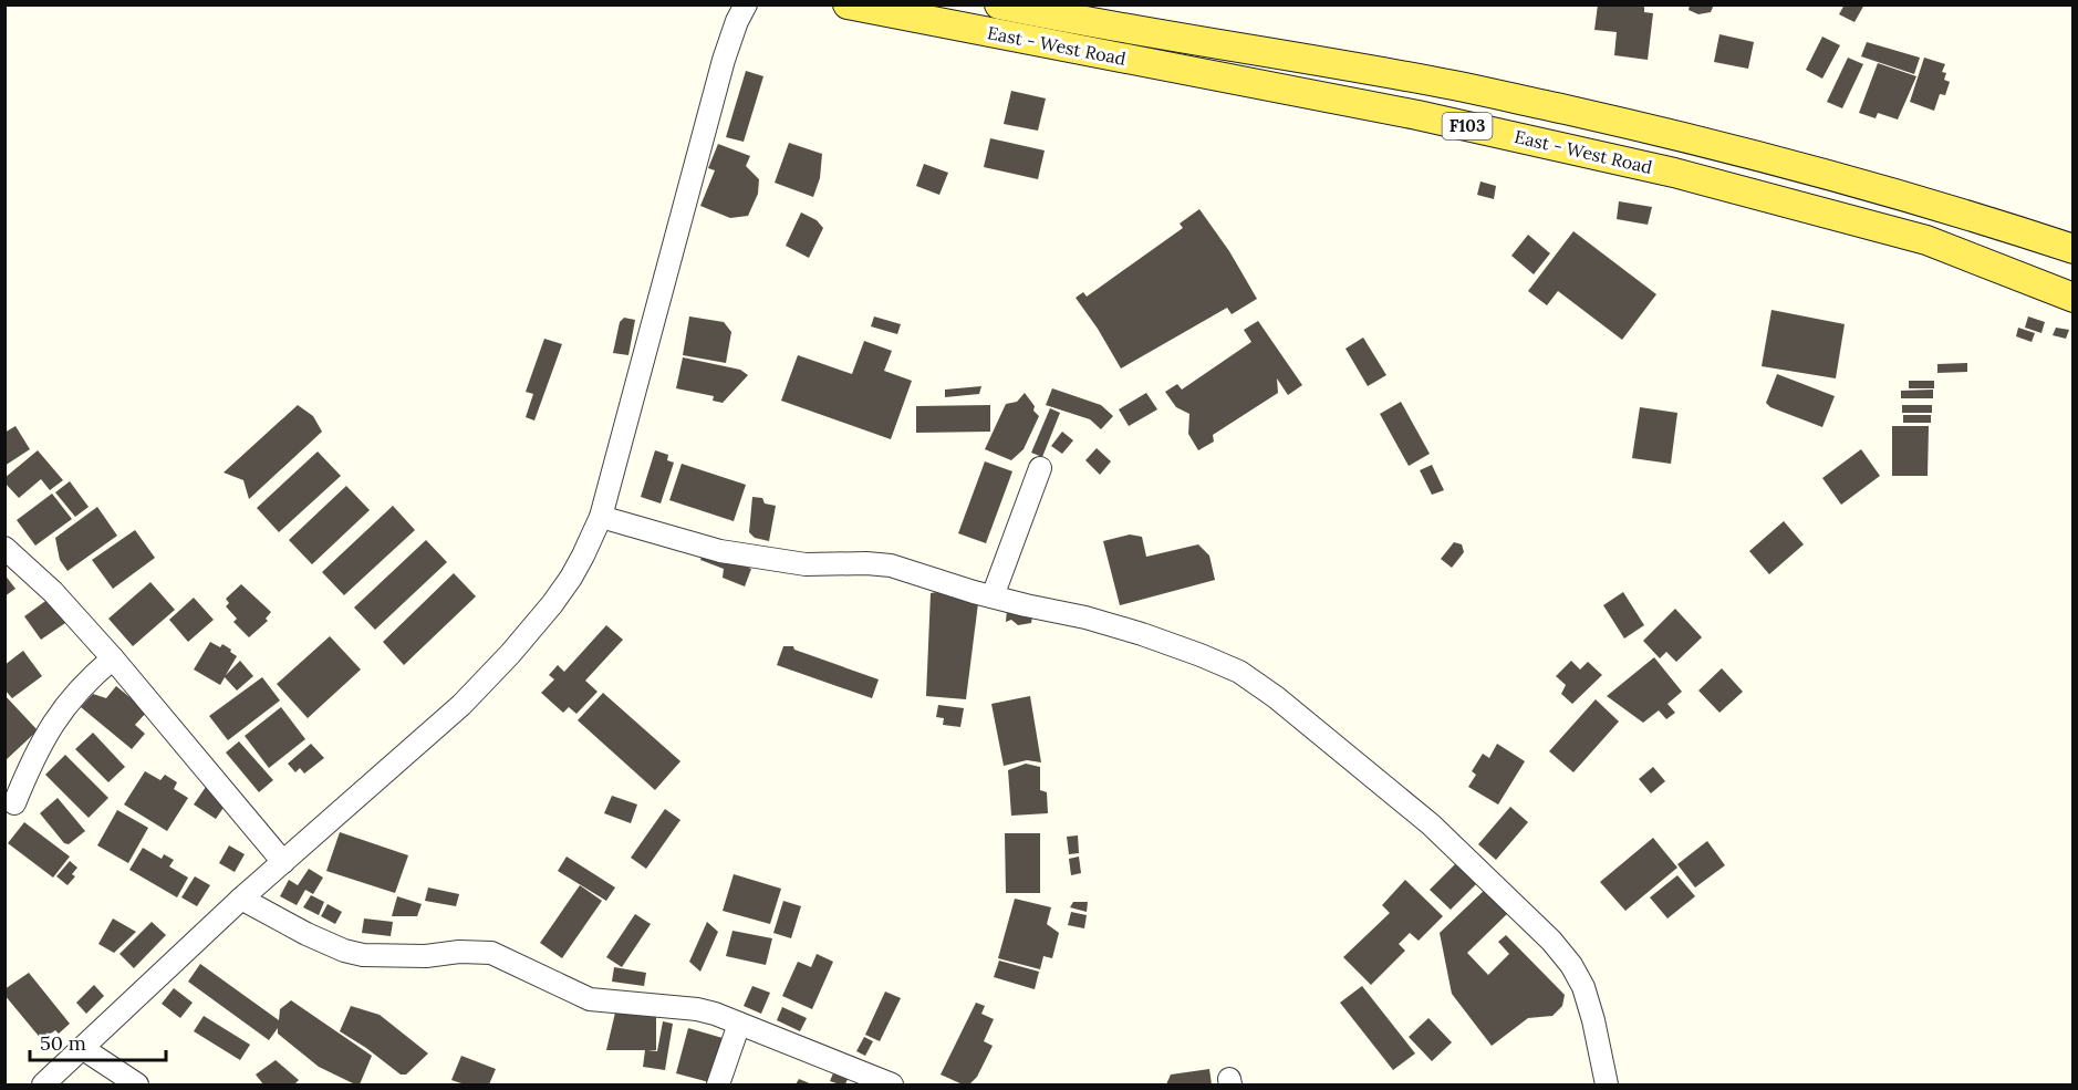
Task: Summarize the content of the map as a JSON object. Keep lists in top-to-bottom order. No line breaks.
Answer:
{"streets":{"main road":["East - West Road","F103"]},"scale_bar":"50 m"}
